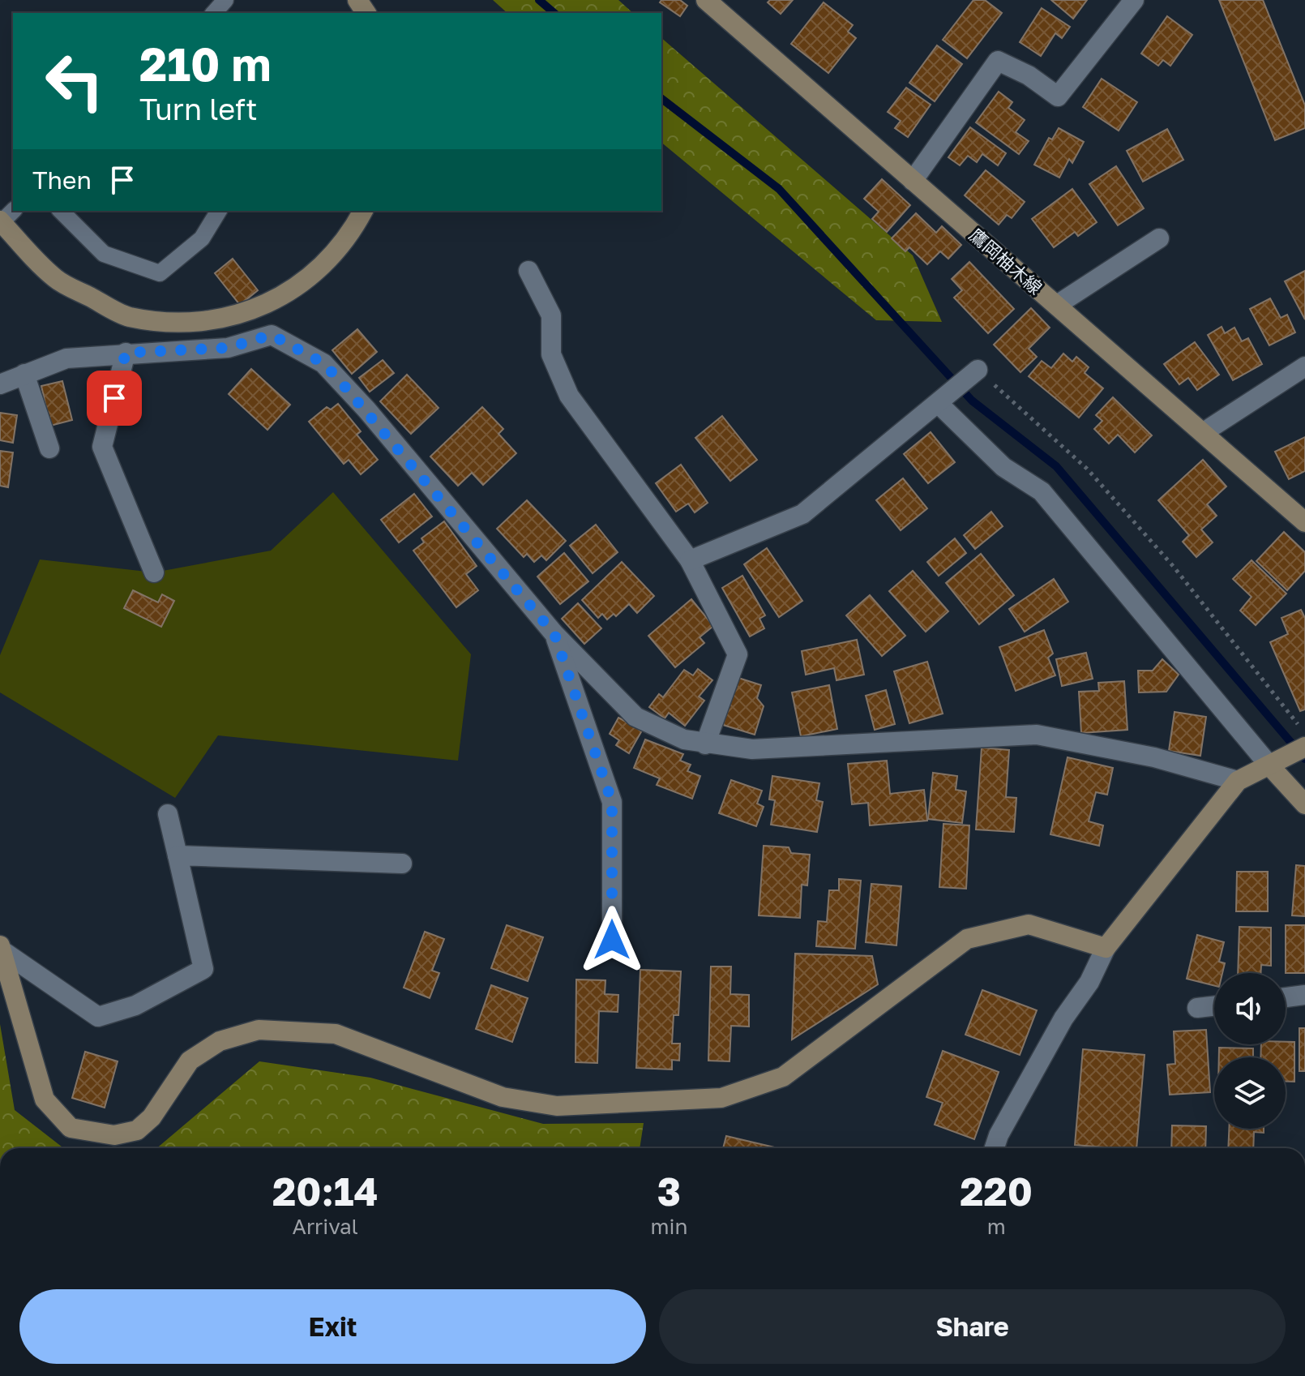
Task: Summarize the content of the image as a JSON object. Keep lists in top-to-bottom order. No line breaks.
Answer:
{"streets":{"street":["鷹岡柚木線"]},"page":{"turn":["210 m","Turn left"],"then":"Then","eta":["20:14","Arrival","3","min","220","m"],"buttons":["Exit","Share"]}}
